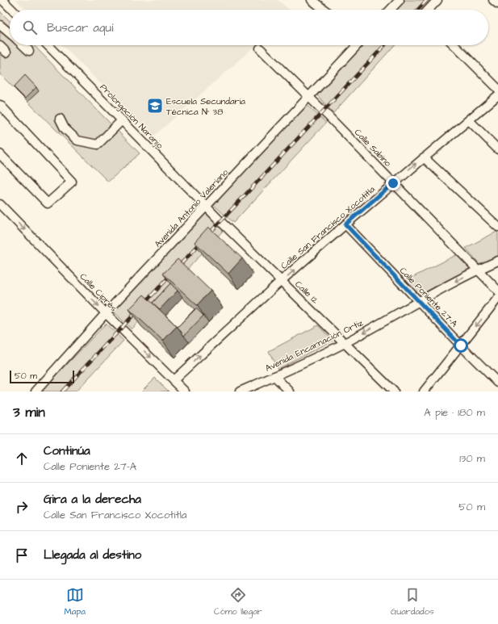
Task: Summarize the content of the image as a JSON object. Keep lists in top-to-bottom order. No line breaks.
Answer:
{"streets":{"street":["Prolongación Naranjo","Calle Sabino","Avenida Antonio Valeriano","Calle San Francisco Xocotitla","Calle Ciprés","Calle 12","Calle Poniente 27-A","Avenida Encarnación Ortiz"]},"crossings":[["Prolongación Naranjo","Avenida Antonio Valeriano"],["Prolongación Naranjo","Calle 12"],["Calle Sabino","Avenida Antonio Valeriano"],["Calle Sabino","Calle San Francisco Xocotitla"],["Calle Sabino","Avenida Encarnación Ortiz"],["Avenida Antonio Valeriano","Calle Ciprés"],["Avenida Antonio Valeriano","Calle 12"],["Calle San Francisco Xocotitla","Calle Ciprés"],["Calle San Francisco Xocotitla","Calle 12"],["Calle San Francisco Xocotitla","Calle Poniente 27-A"],["Calle 12","Avenida Encarnación Ortiz"],["Calle Poniente 27-A","Avenida Encarnación Ortiz"]],"one_way":["Calle San Francisco Xocotitla","Calle Ciprés"],"places":{"school or university":["Escuela Secundaria Técnica N° 38"]},"scale_bar":"50 m","page":{"search":"Buscar aquí","scale":"50 m","heading":["3 min","A pie · 180 m"],"list":[["Continúa","Calle Poniente 27-A","130 m"],["Gira a la derecha","Calle San Francisco Xocotitla","50 m"],"Llegada al destino"],"nav":["Mapa","Cómo llegar","Guardados"]}}
